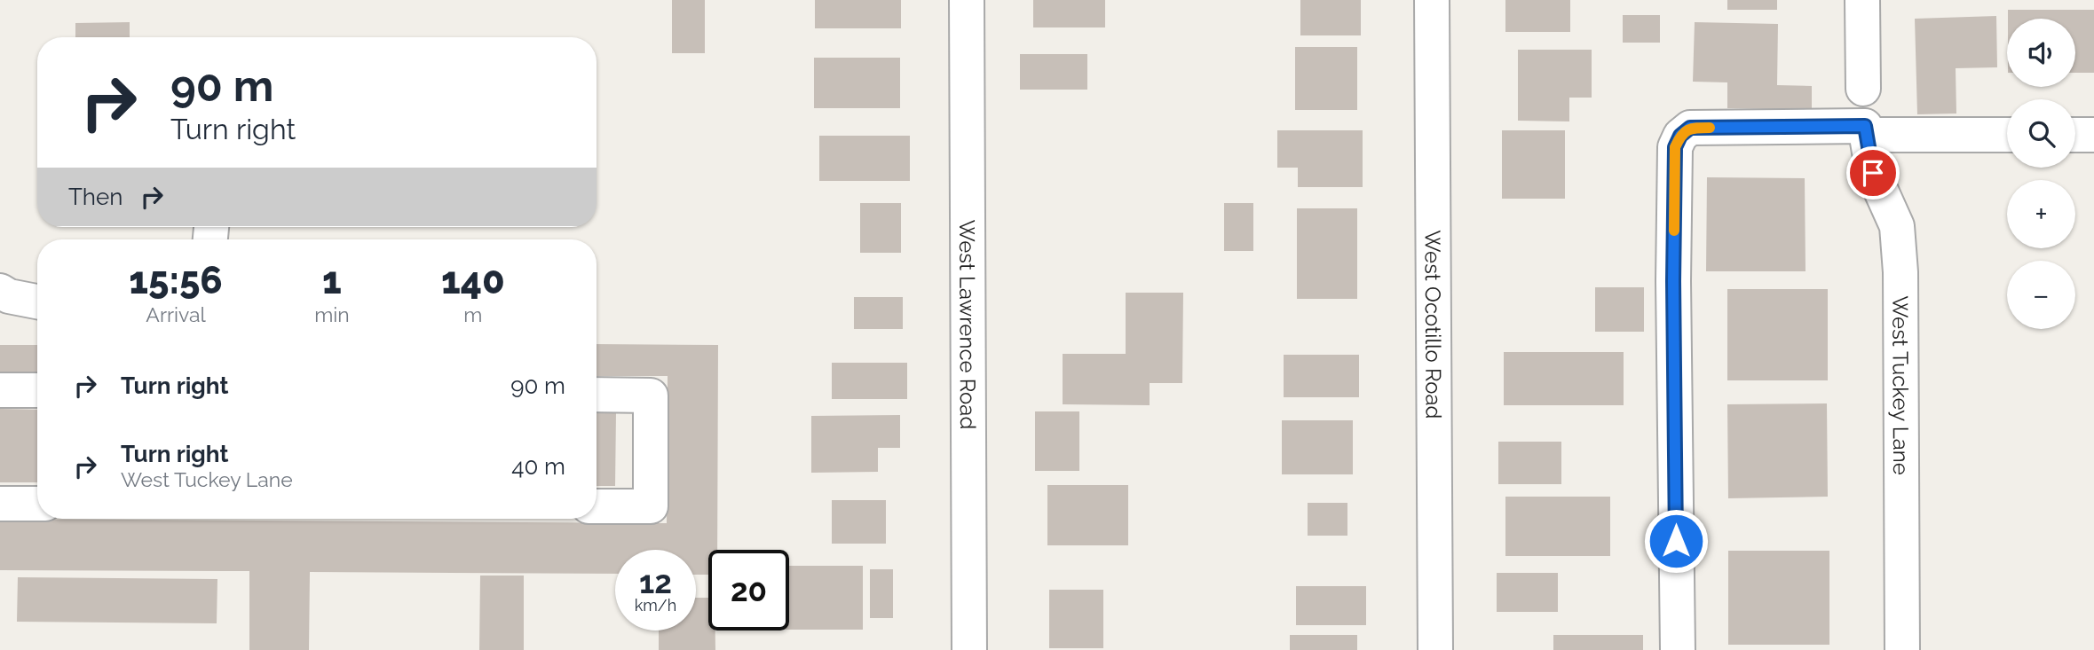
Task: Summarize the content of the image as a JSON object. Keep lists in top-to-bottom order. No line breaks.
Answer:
{"streets":{"street":["West Ocotillo Road","West Lawrence Road","West Tuckey Lane"]},"page":{"map_buttons":["+","−"],"turn":["90 m","Turn right"],"then":"Then","eta":["15:56","Arrival","1","min","140","m"],"list":[{"name":"Turn right","value":"90 m"},{"name":"Turn right","note":"West Tuckey Lane","value":"40 m"}],"speed":"12 km/h","limit":"20"}}
